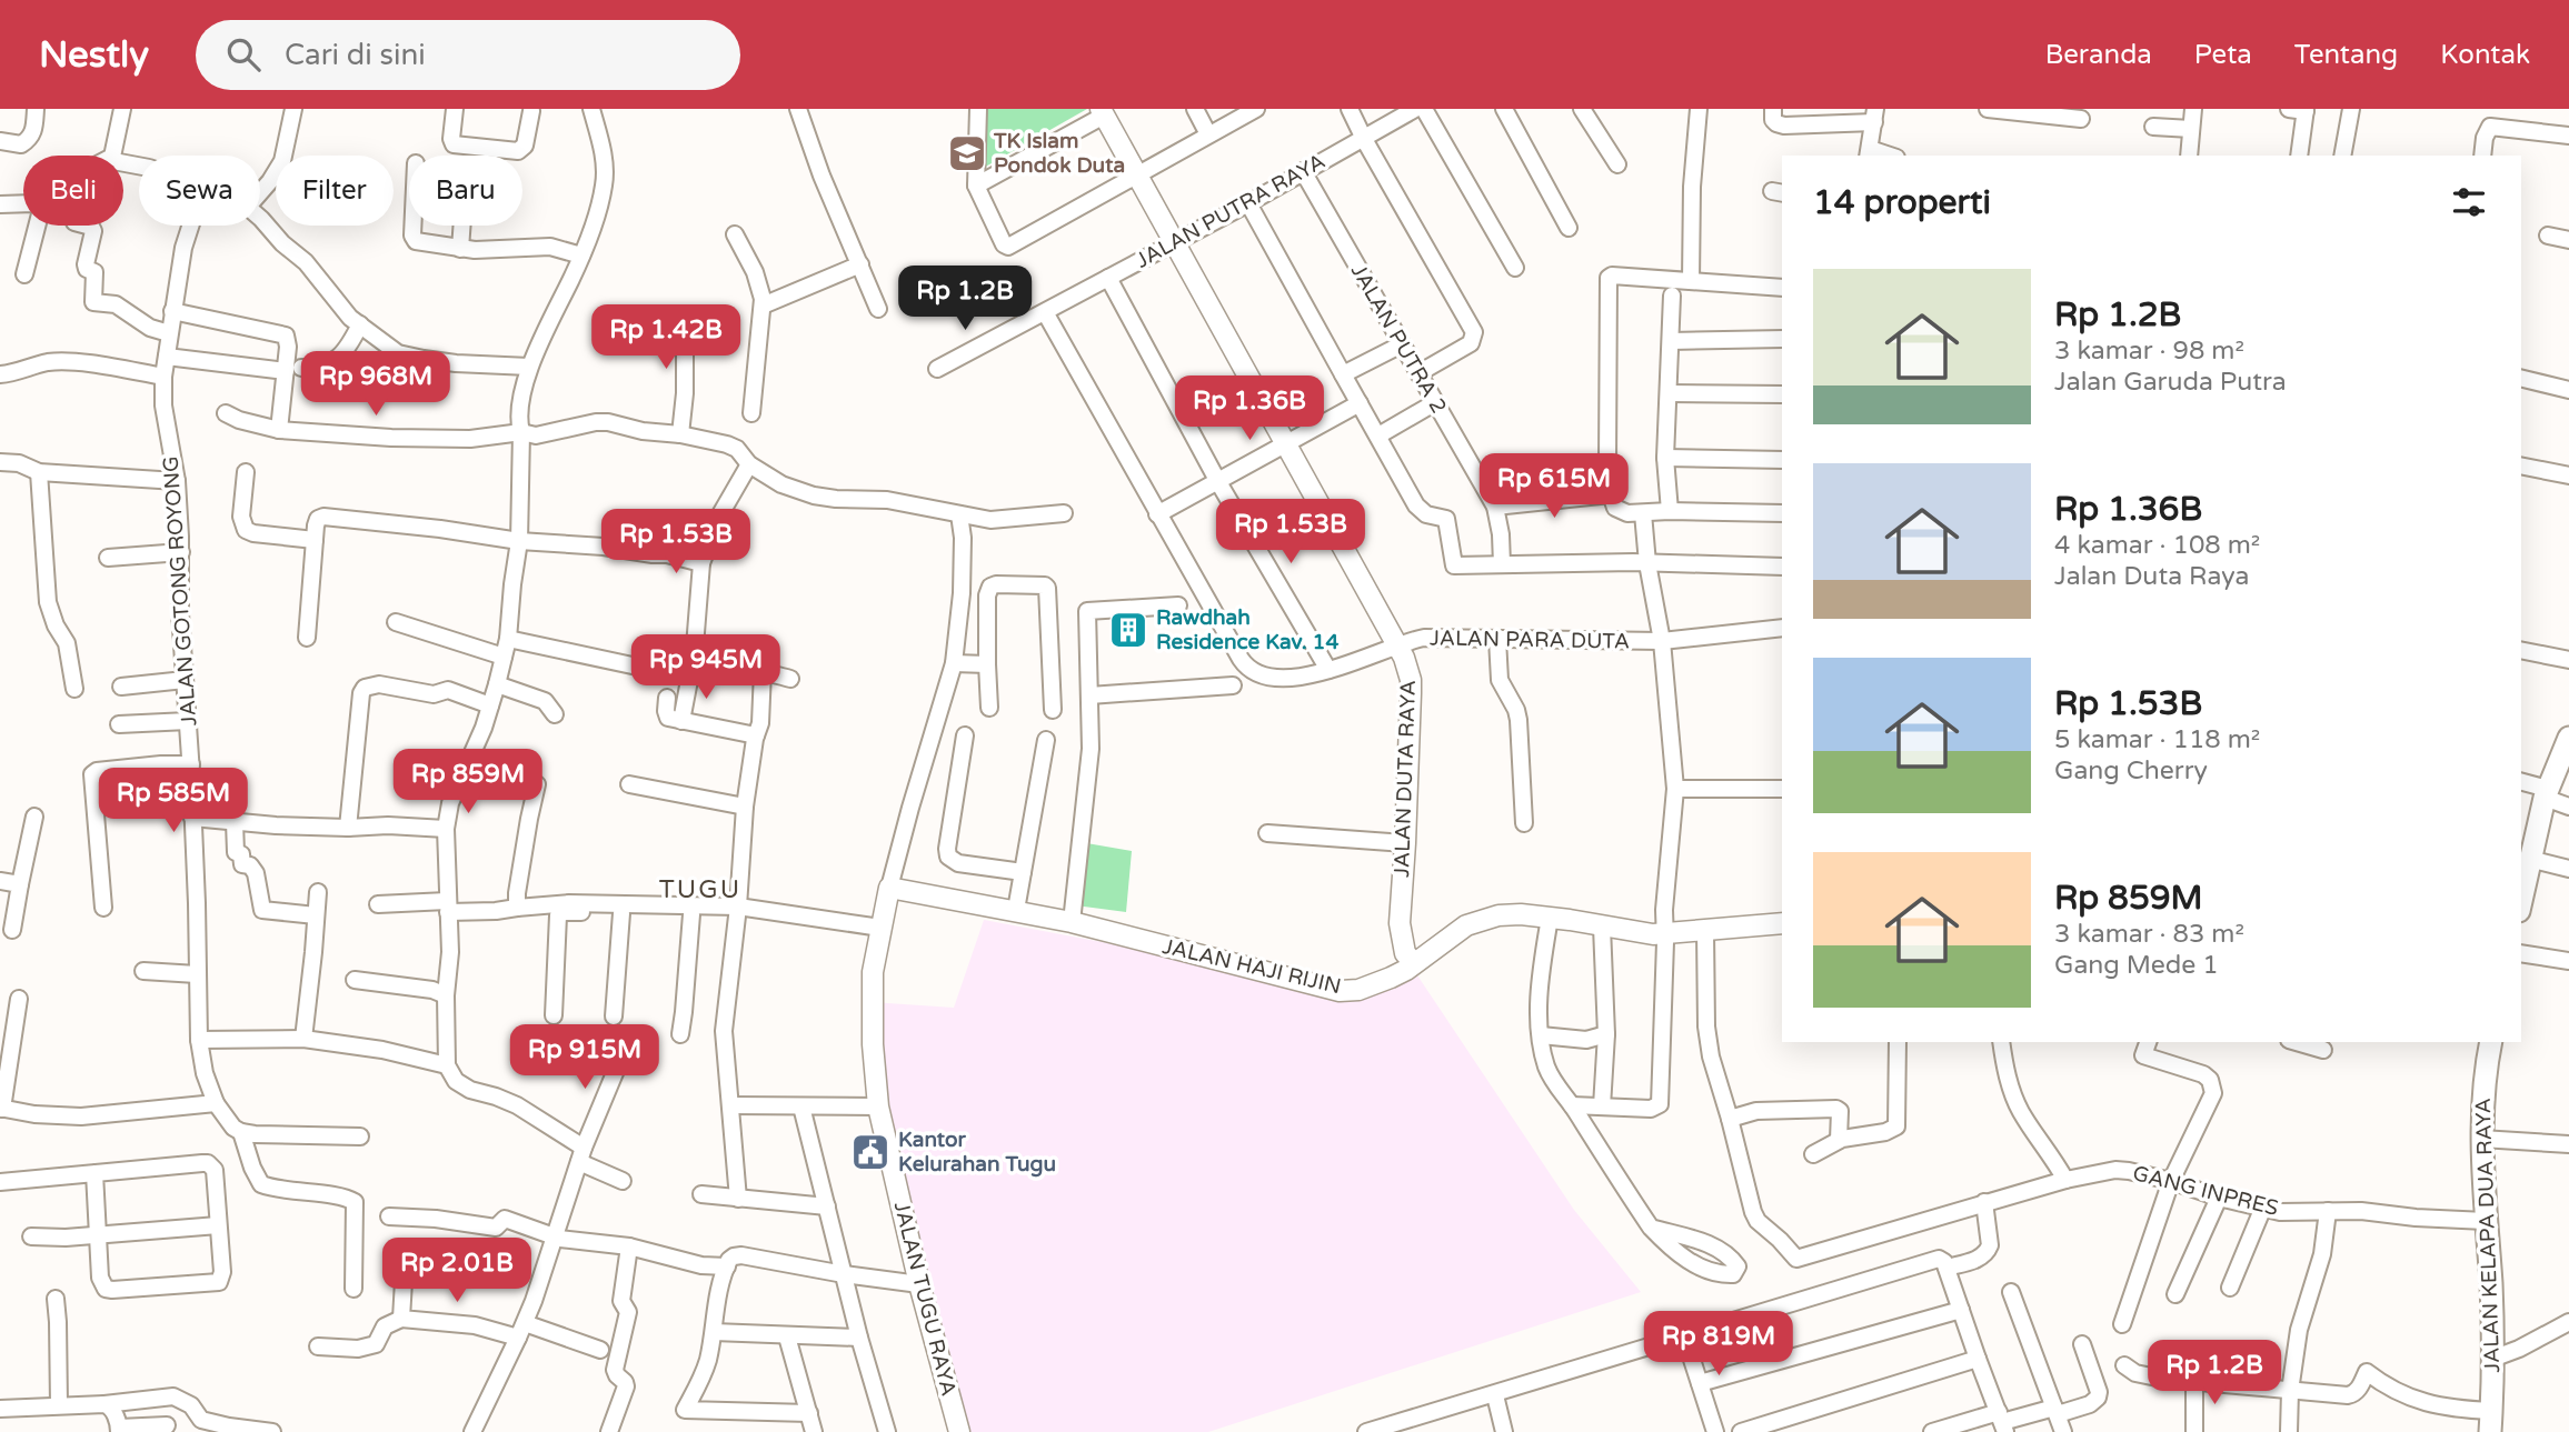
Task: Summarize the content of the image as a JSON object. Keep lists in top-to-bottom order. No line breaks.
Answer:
{"streets":{"main road":["JALAN KELAPA DUA RAYA"],"street":["JALAN PUTRA RAYA","JALAN PUTRA 2","JALAN GOTONG ROYONG","JALAN PARA DUTA","JALAN DUTA RAYA","JALAN HAJI RIJIN","GANG INPRES","JALAN TUGU RAYA"]},"crossings":[["JALAN PUTRA RAYA","JALAN PUTRA 2"],["JALAN PUTRA RAYA","JALAN PARA DUTA"],["JALAN PUTRA RAYA","JALAN DUTA RAYA"],["JALAN PARA DUTA","JALAN DUTA RAYA"],["JALAN DUTA RAYA","JALAN HAJI RIJIN"],["JALAN HAJI RIJIN","JALAN TUGU RAYA"],["GANG INPRES","JALAN KELAPA DUA RAYA"]],"districts":["TUGU"],"places":{"school or university":["TK Islam Pondok Duta"],"building":["Rawdhah Residence Kav. 14"],"public building":["Kantor Kelurahan Tugu"]},"page":{"header":"Nestly","search":"Cari di sini","nav":["Beranda","Peta","Tentang","Kontak"],"chip":["Beli","Sewa","Filter","Baru"],"heading":"14 properti","list":[{"name":"Rp 1.2B","note":"3 kamar · 98 m² · Jalan Garuda Putra"},{"name":"Rp 1.36B","note":"4 kamar · 108 m² · Jalan Duta Raya"},{"name":"Rp 1.53B","note":"5 kamar · 118 m² · Gang Cherry"},{"name":"Rp 859M","note":"3 kamar · 83 m² · Gang Mede 1"}],"price":["Rp 1.2B","Rp 1.42B","Rp 968M","Rp 1.36B","Rp 615M","Rp 1.53B","Rp 1.53B","Rp 945M","Rp 859M","Rp 585M","Rp 915M","Rp 2.01B","Rp 819M","Rp 1.2B"]}}
